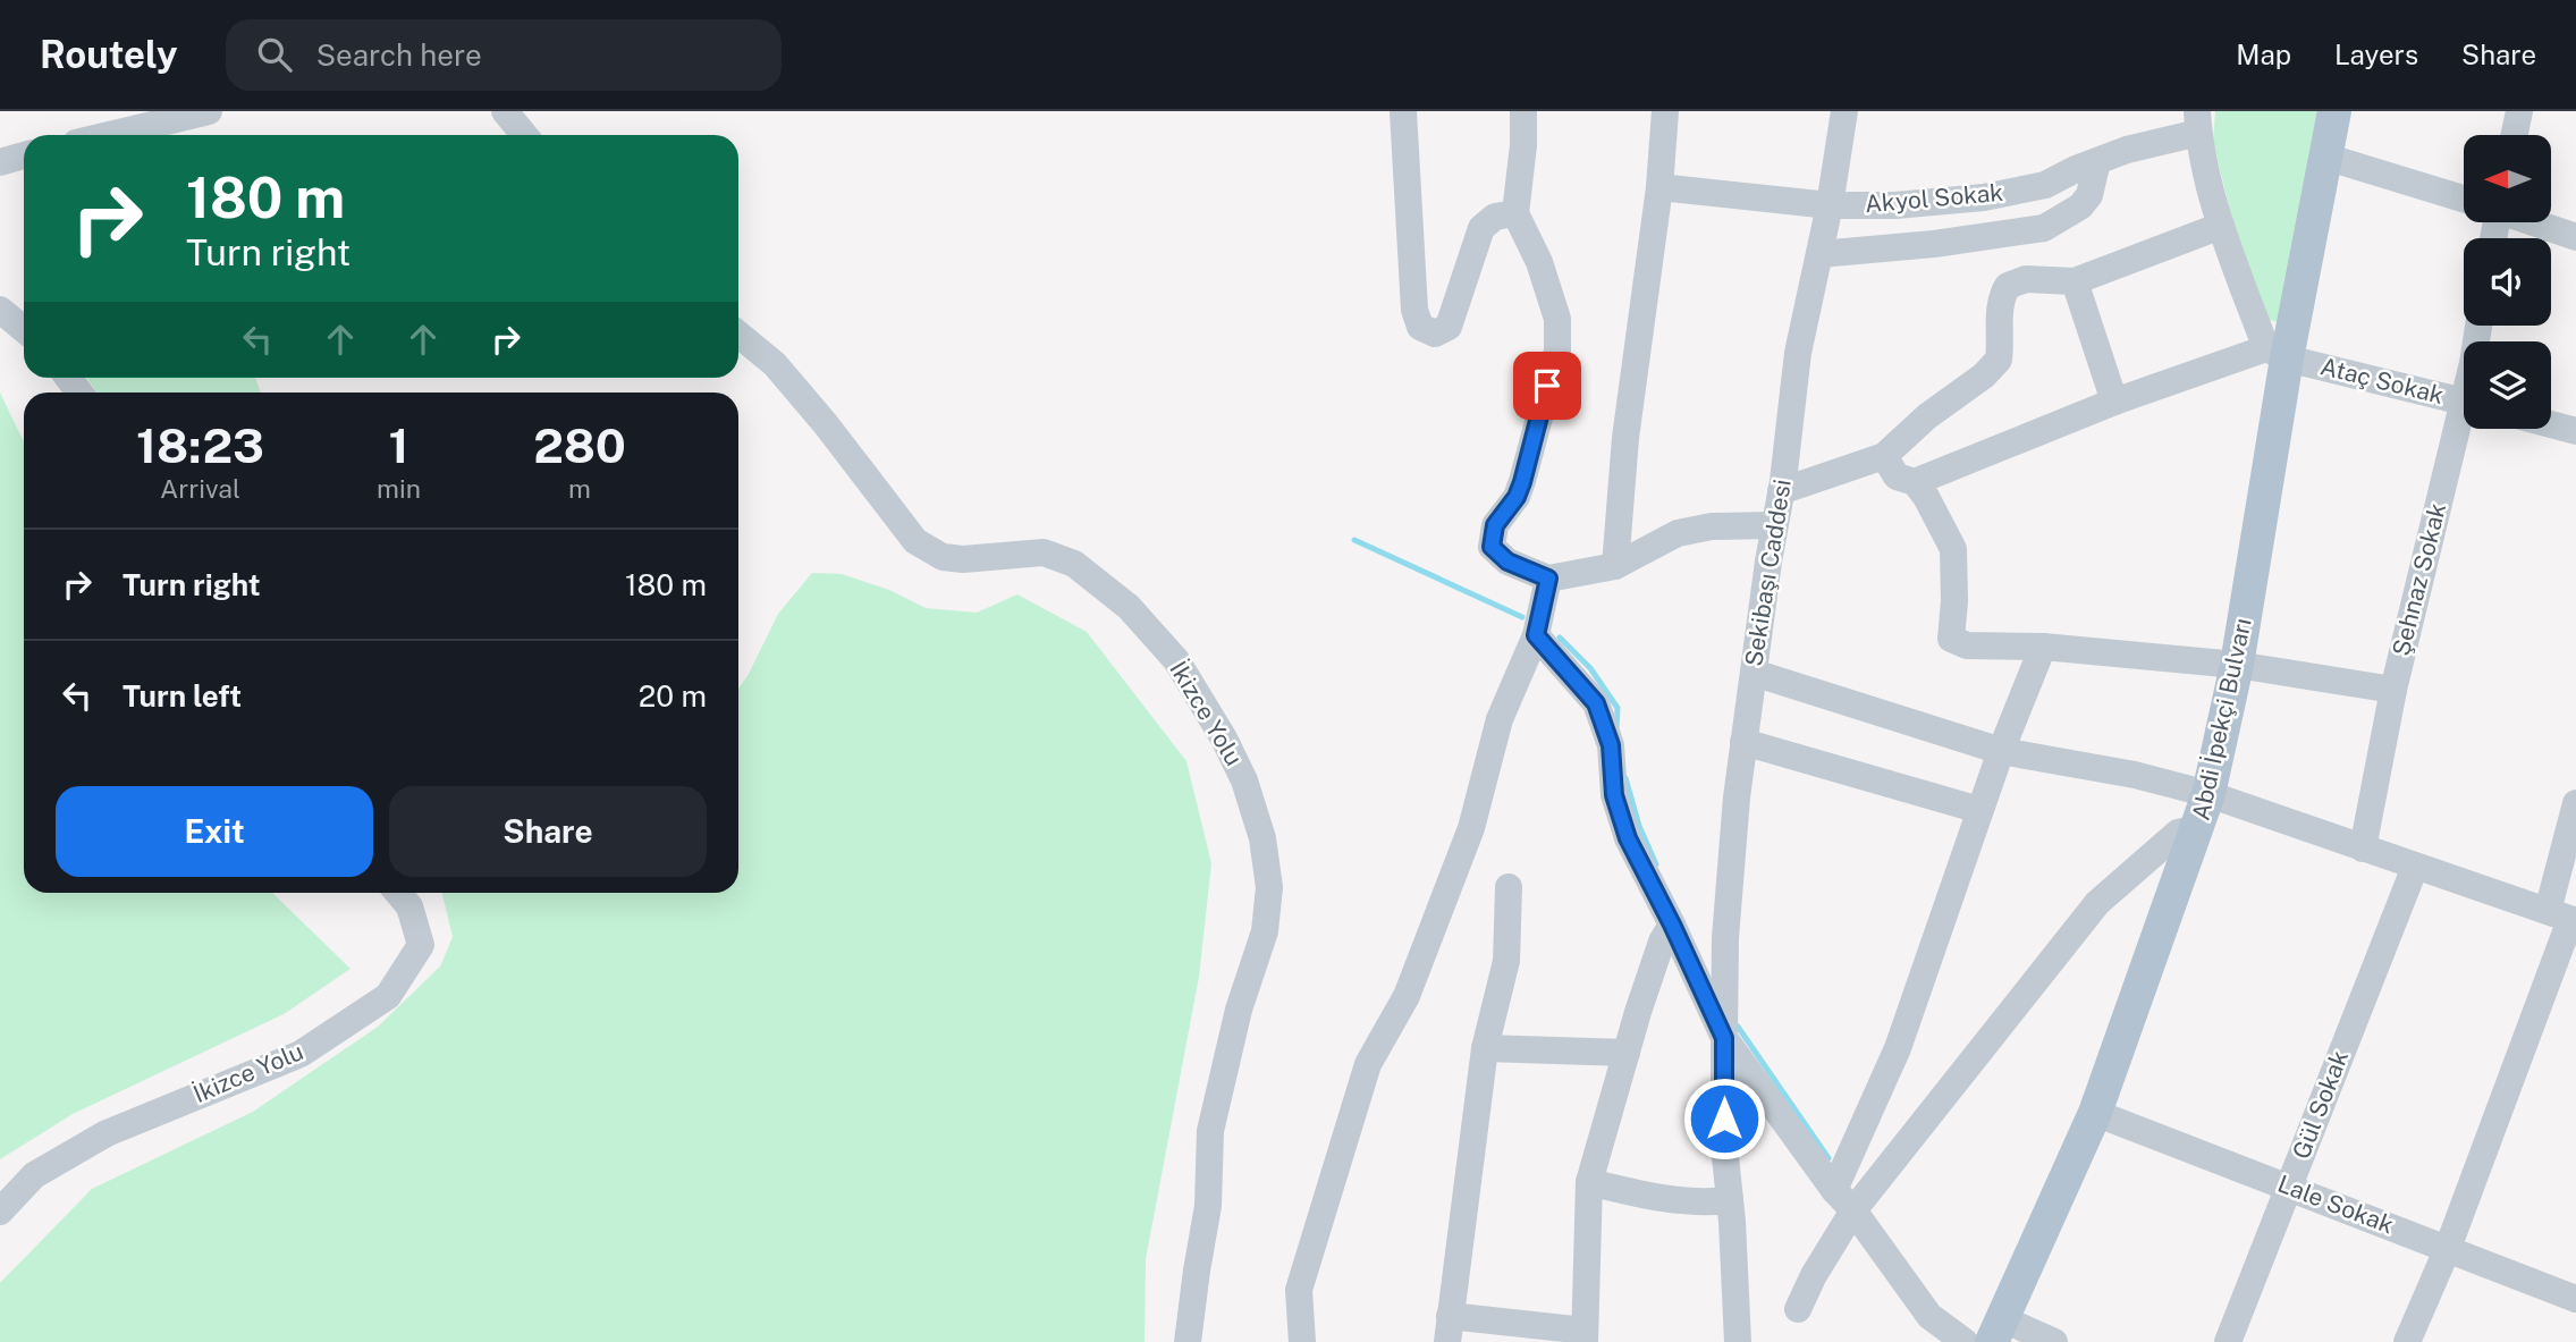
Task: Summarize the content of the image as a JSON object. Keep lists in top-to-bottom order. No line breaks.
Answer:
{"streets":{"main road":["Abdi İpekçi Bulvarı"],"street":["Akyol Sokak","Ataç Sokak","Sekibaşı Caddesi","Şehnaz Sokak","İkizce Yolu","Gül Sokak","Lale Sokak"]},"crossings":[["Akyol Sokak","Sekibaşı Caddesi"],["Ataç Sokak","Abdi İpekçi Bulvarı"],["Abdi İpekçi Bulvarı","Lale Sokak"],["Gül Sokak","Lale Sokak"]],"north":"left","page":{"header":"Routely","search":"Search here","nav":["Map","Layers","Share"],"turn":["180 m","Turn right"],"eta":["18:23","Arrival","1","min","280","m"],"list":[{"name":"Turn right","value":"180 m"},{"name":"Turn left","value":"20 m"}],"buttons":["Exit","Share"]}}
